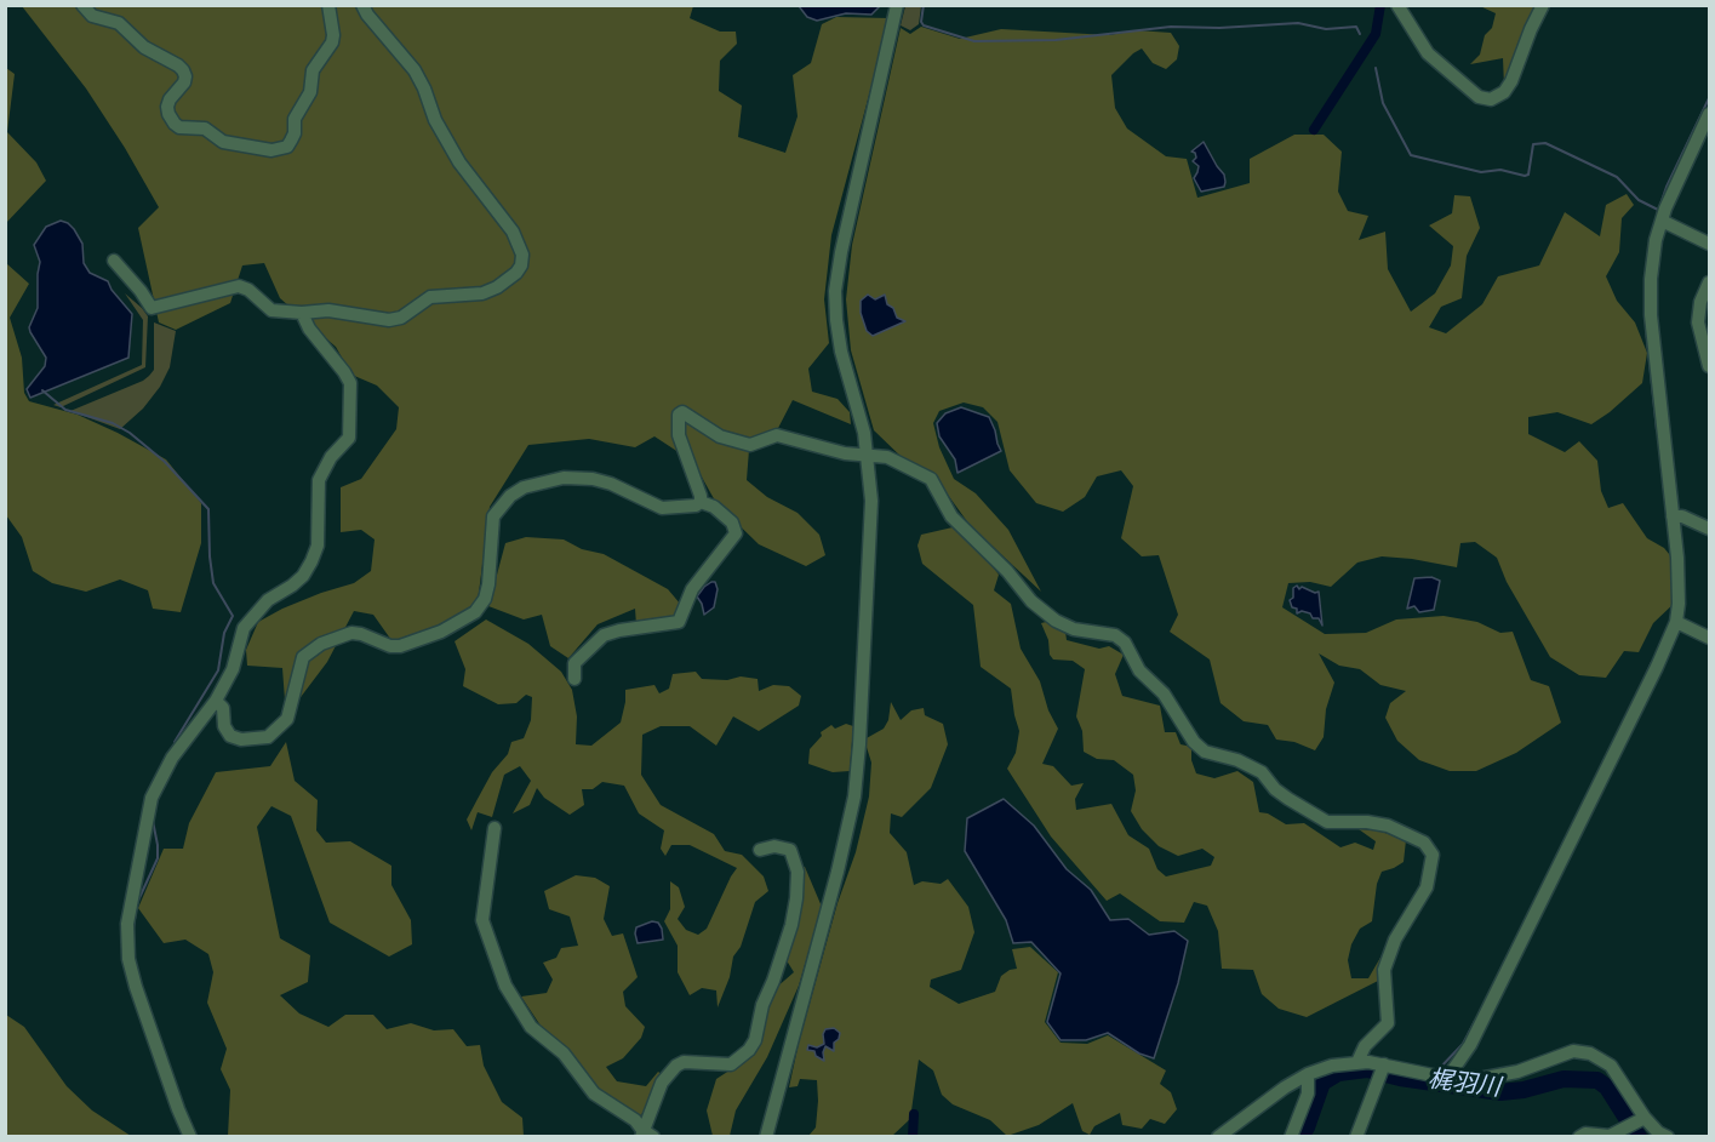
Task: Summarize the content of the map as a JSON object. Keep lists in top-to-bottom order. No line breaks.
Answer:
{"water":["梶羽川"]}
